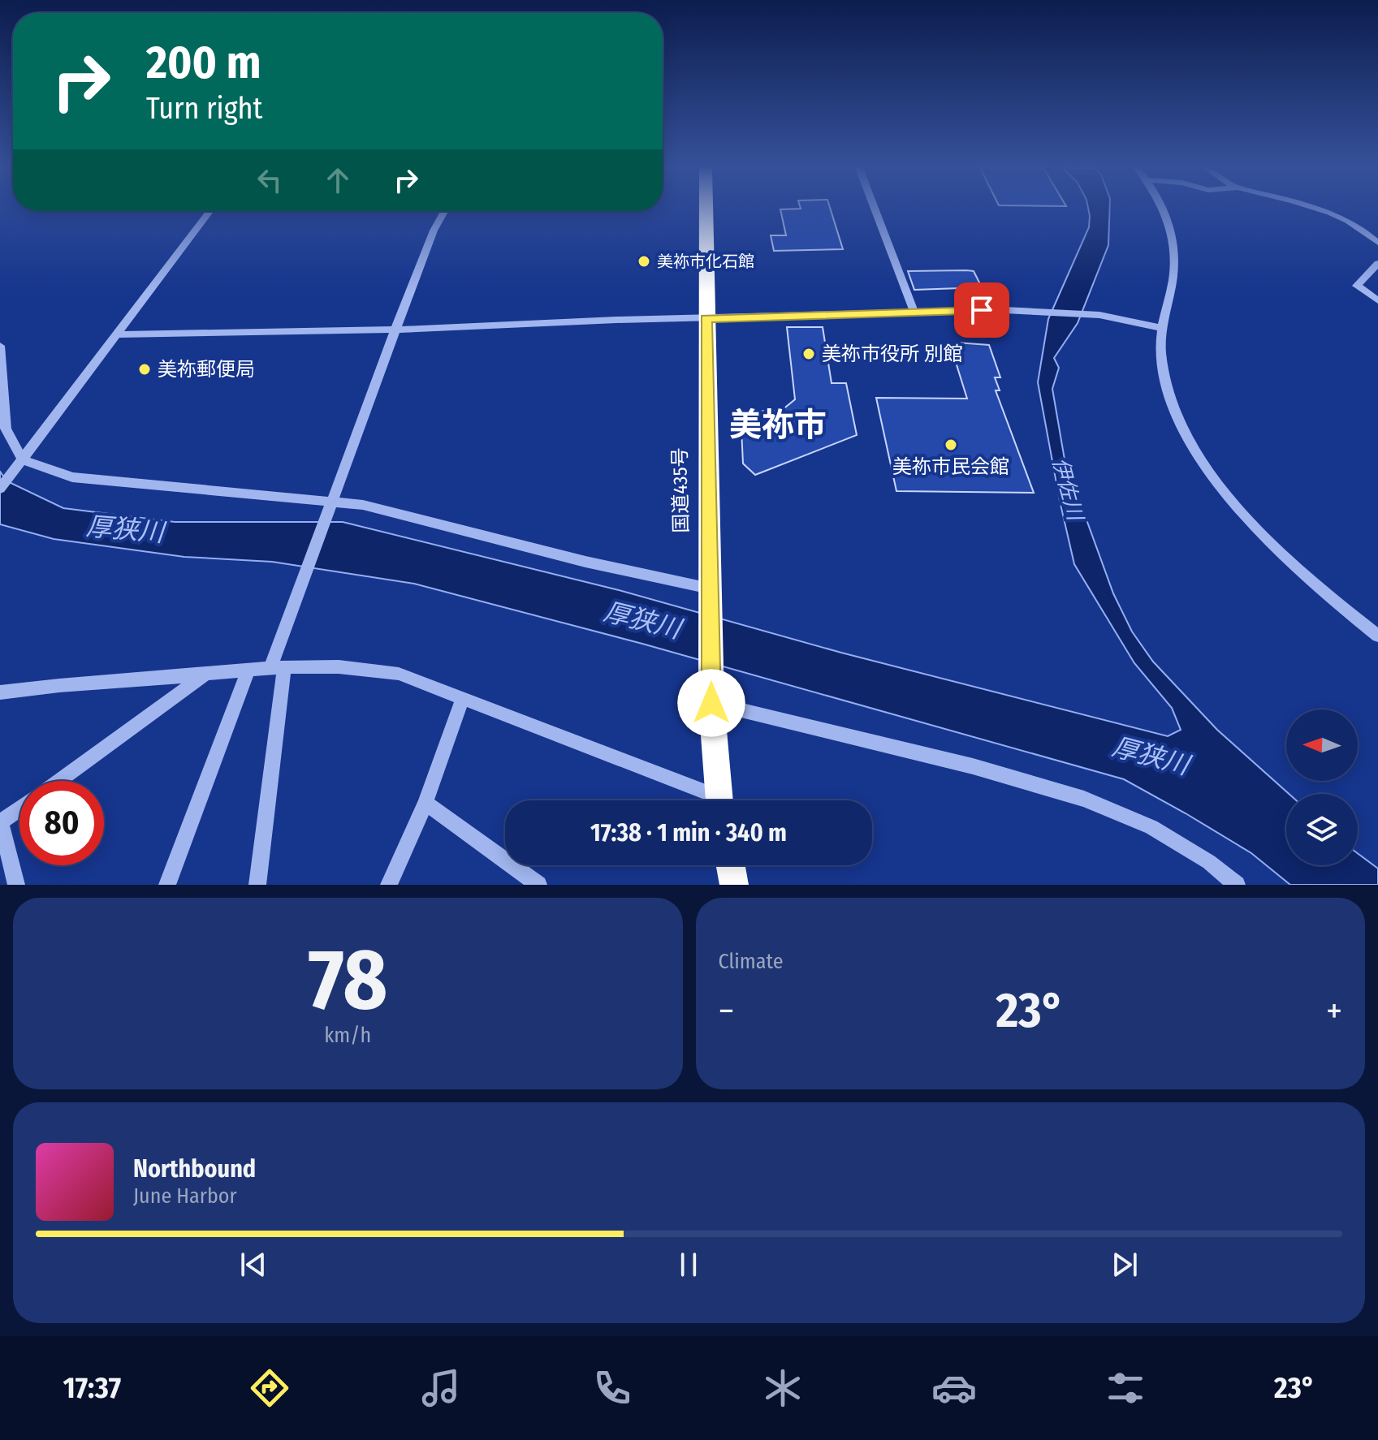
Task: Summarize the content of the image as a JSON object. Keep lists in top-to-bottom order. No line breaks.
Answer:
{"streets":{"highway":["国道435号"]},"districts":["美祢市"],"water":["伊佐川","厚狭川"],"places":["美袮市化石館","美祢市役所 別館","美祢郵便局","美祢市民会館"],"north":"left","page":{"turn":["200 m","Turn right"],"limit":"80","trip":"17:38 · 1 min · 340 m","tile":[["78","km/h"],"Climate"],"heat":["−","23°","+"],"song":["Northbound","June Harbor"],"tabs":["17:37","23°"]}}
